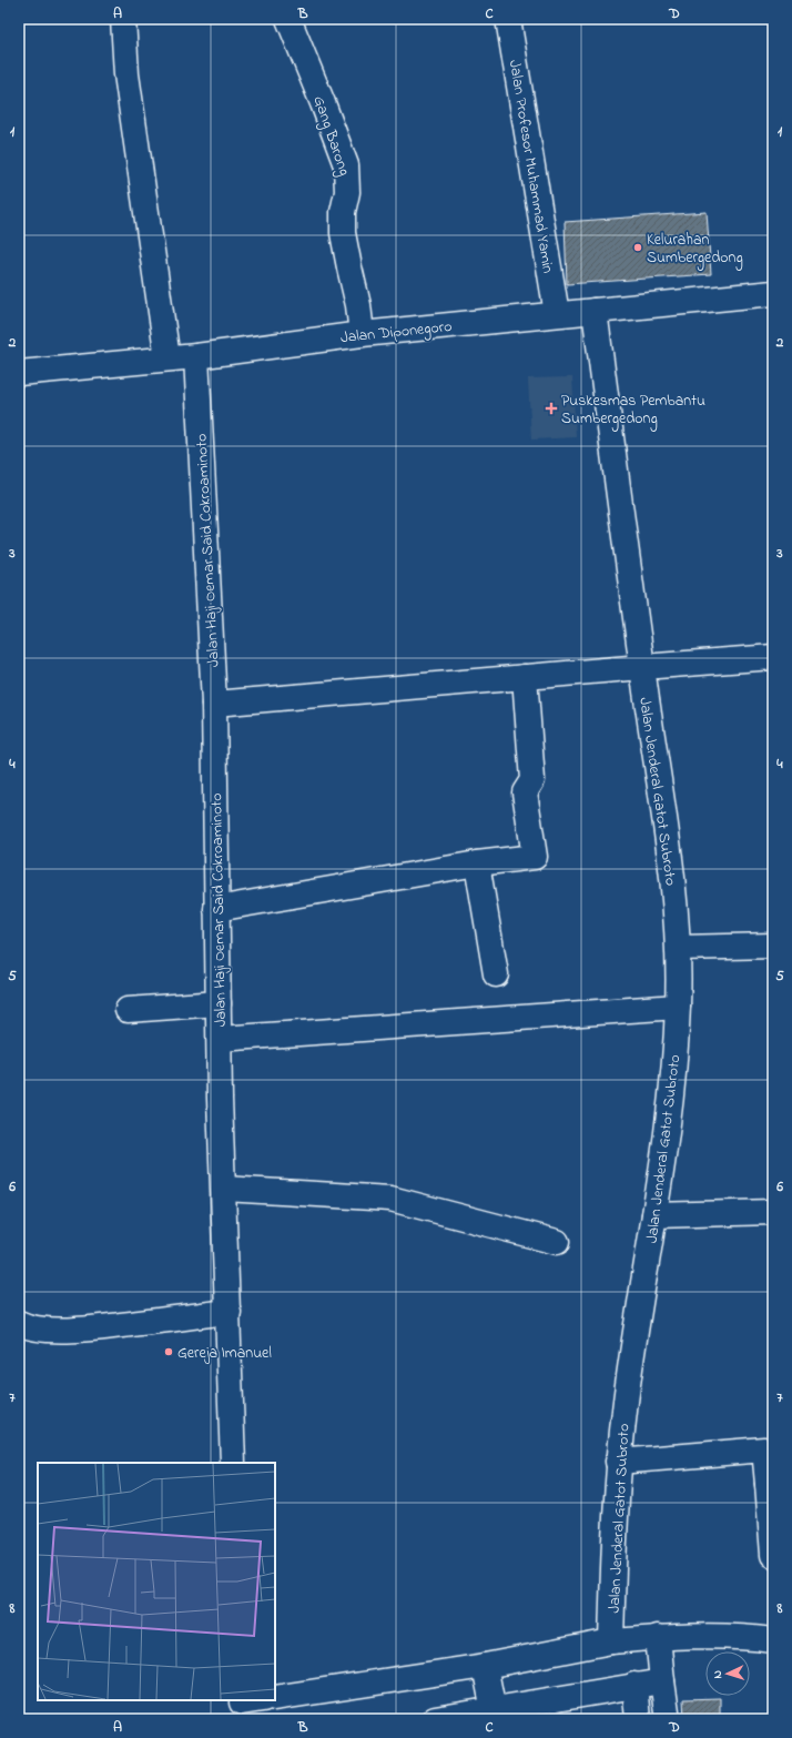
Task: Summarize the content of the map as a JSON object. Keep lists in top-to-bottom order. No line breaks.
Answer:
{"streets":{"street":["Gang Barong","Jalan Profesor Muhammad Yamin","Jalan Diponegoro","Jalan Haji Oemar Said Cokroaminoto","Jalan Jenderal Gatot Subroto"]},"crossings":[["Gang Barong","Jalan Diponegoro"],["Jalan Profesor Muhammad Yamin","Jalan Diponegoro"],["Jalan Diponegoro","Jalan Haji Oemar Said Cokroaminoto"],["Jalan Diponegoro","Jalan Jenderal Gatot Subroto"]],"places":{"other":["Kelurahan Sumbergedong","Gereja Imanuel"],"health":["Puskesmas Pembantu Sumbergedong"]},"north":"left","grid":{"columns":["A","B","C","D"],"rows":["1","2","3","4","5","6","7","8"]}}
